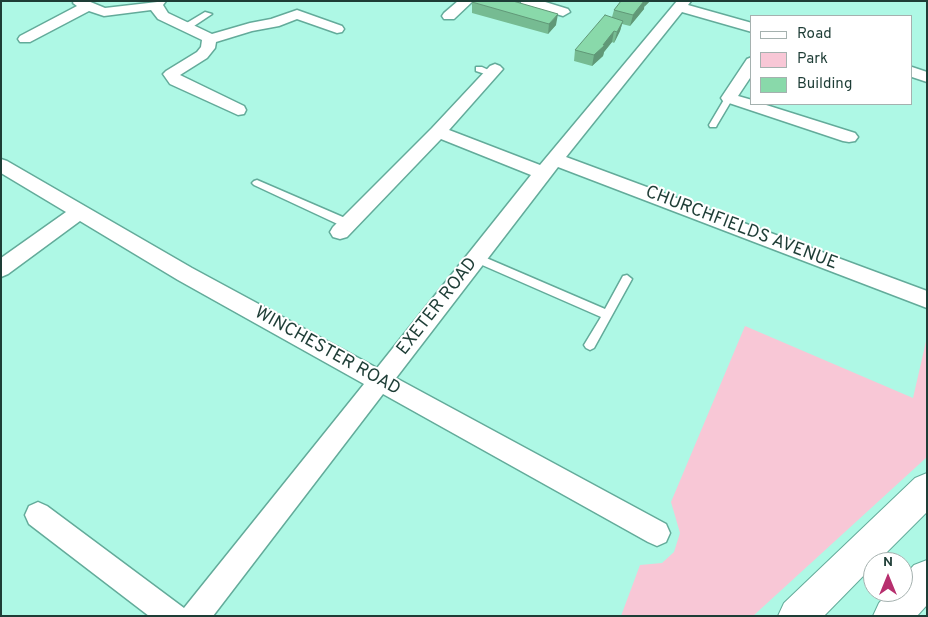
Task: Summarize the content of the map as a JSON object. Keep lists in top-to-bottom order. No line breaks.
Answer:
{"streets":{"street":["CHURCHFIELDS AVENUE","EXETER ROAD","WINCHESTER ROAD"]},"crossings":[["CHURCHFIELDS AVENUE","EXETER ROAD"],["EXETER ROAD","WINCHESTER ROAD"]],"legend":["Road","Park","Building"],"north":"top"}
